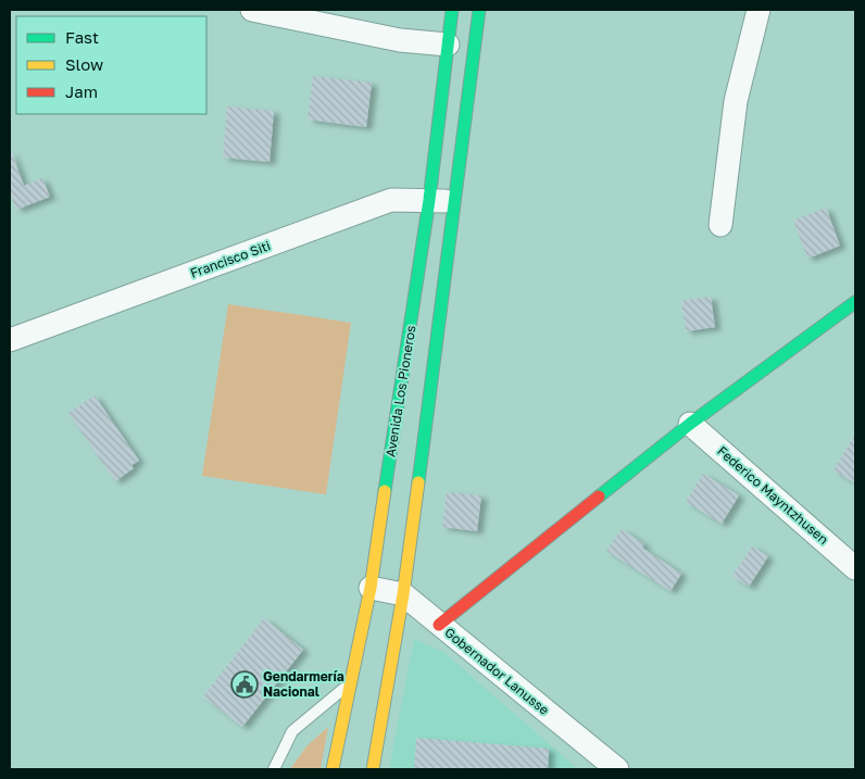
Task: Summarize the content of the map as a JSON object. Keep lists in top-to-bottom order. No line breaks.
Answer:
{"streets":{"main road":["Avenida Los Pioneros"],"street":["Francisco Siti","Federico Mayntzhusen","Gobernador Lanusse"]},"crossings":[["Francisco Siti","Avenida Los Pioneros"],["Avenida Los Pioneros","Gobernador Lanusse"]],"places":{"public building":["Gendarmería Nacional"]},"legend":["Fast","Slow","Jam"]}
